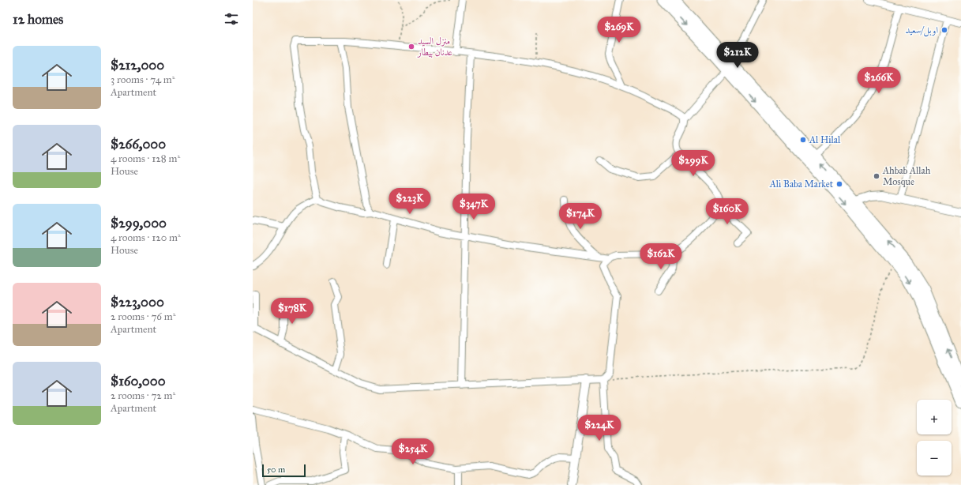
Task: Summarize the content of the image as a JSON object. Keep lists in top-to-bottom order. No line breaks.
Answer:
{"places":["اوبل/سعيد","منزل السيد عدنان بيطار","Al Hilal","Ahbab Allah Mosque","Ali Baba Market"],"scale_bar":"50 m","page":{"heading":"12 homes","price":["$269K","$212K","$266K","$299K","$223K","$347K","$160K","$174K","$162K","$178K","$224K","$254K"],"list":[{"name":"$212,000","note":"3 rooms · 74 m² · Apartment"},{"name":"$266,000","note":"4 rooms · 128 m² · House"},{"name":"$299,000","note":"4 rooms · 120 m² · House"},{"name":"$223,000","note":"2 rooms · 76 m² · Apartment"},{"name":"$160,000","note":"2 rooms · 72 m² · Apartment"}],"map_buttons":["+","−"],"scale":"50 m"}}
